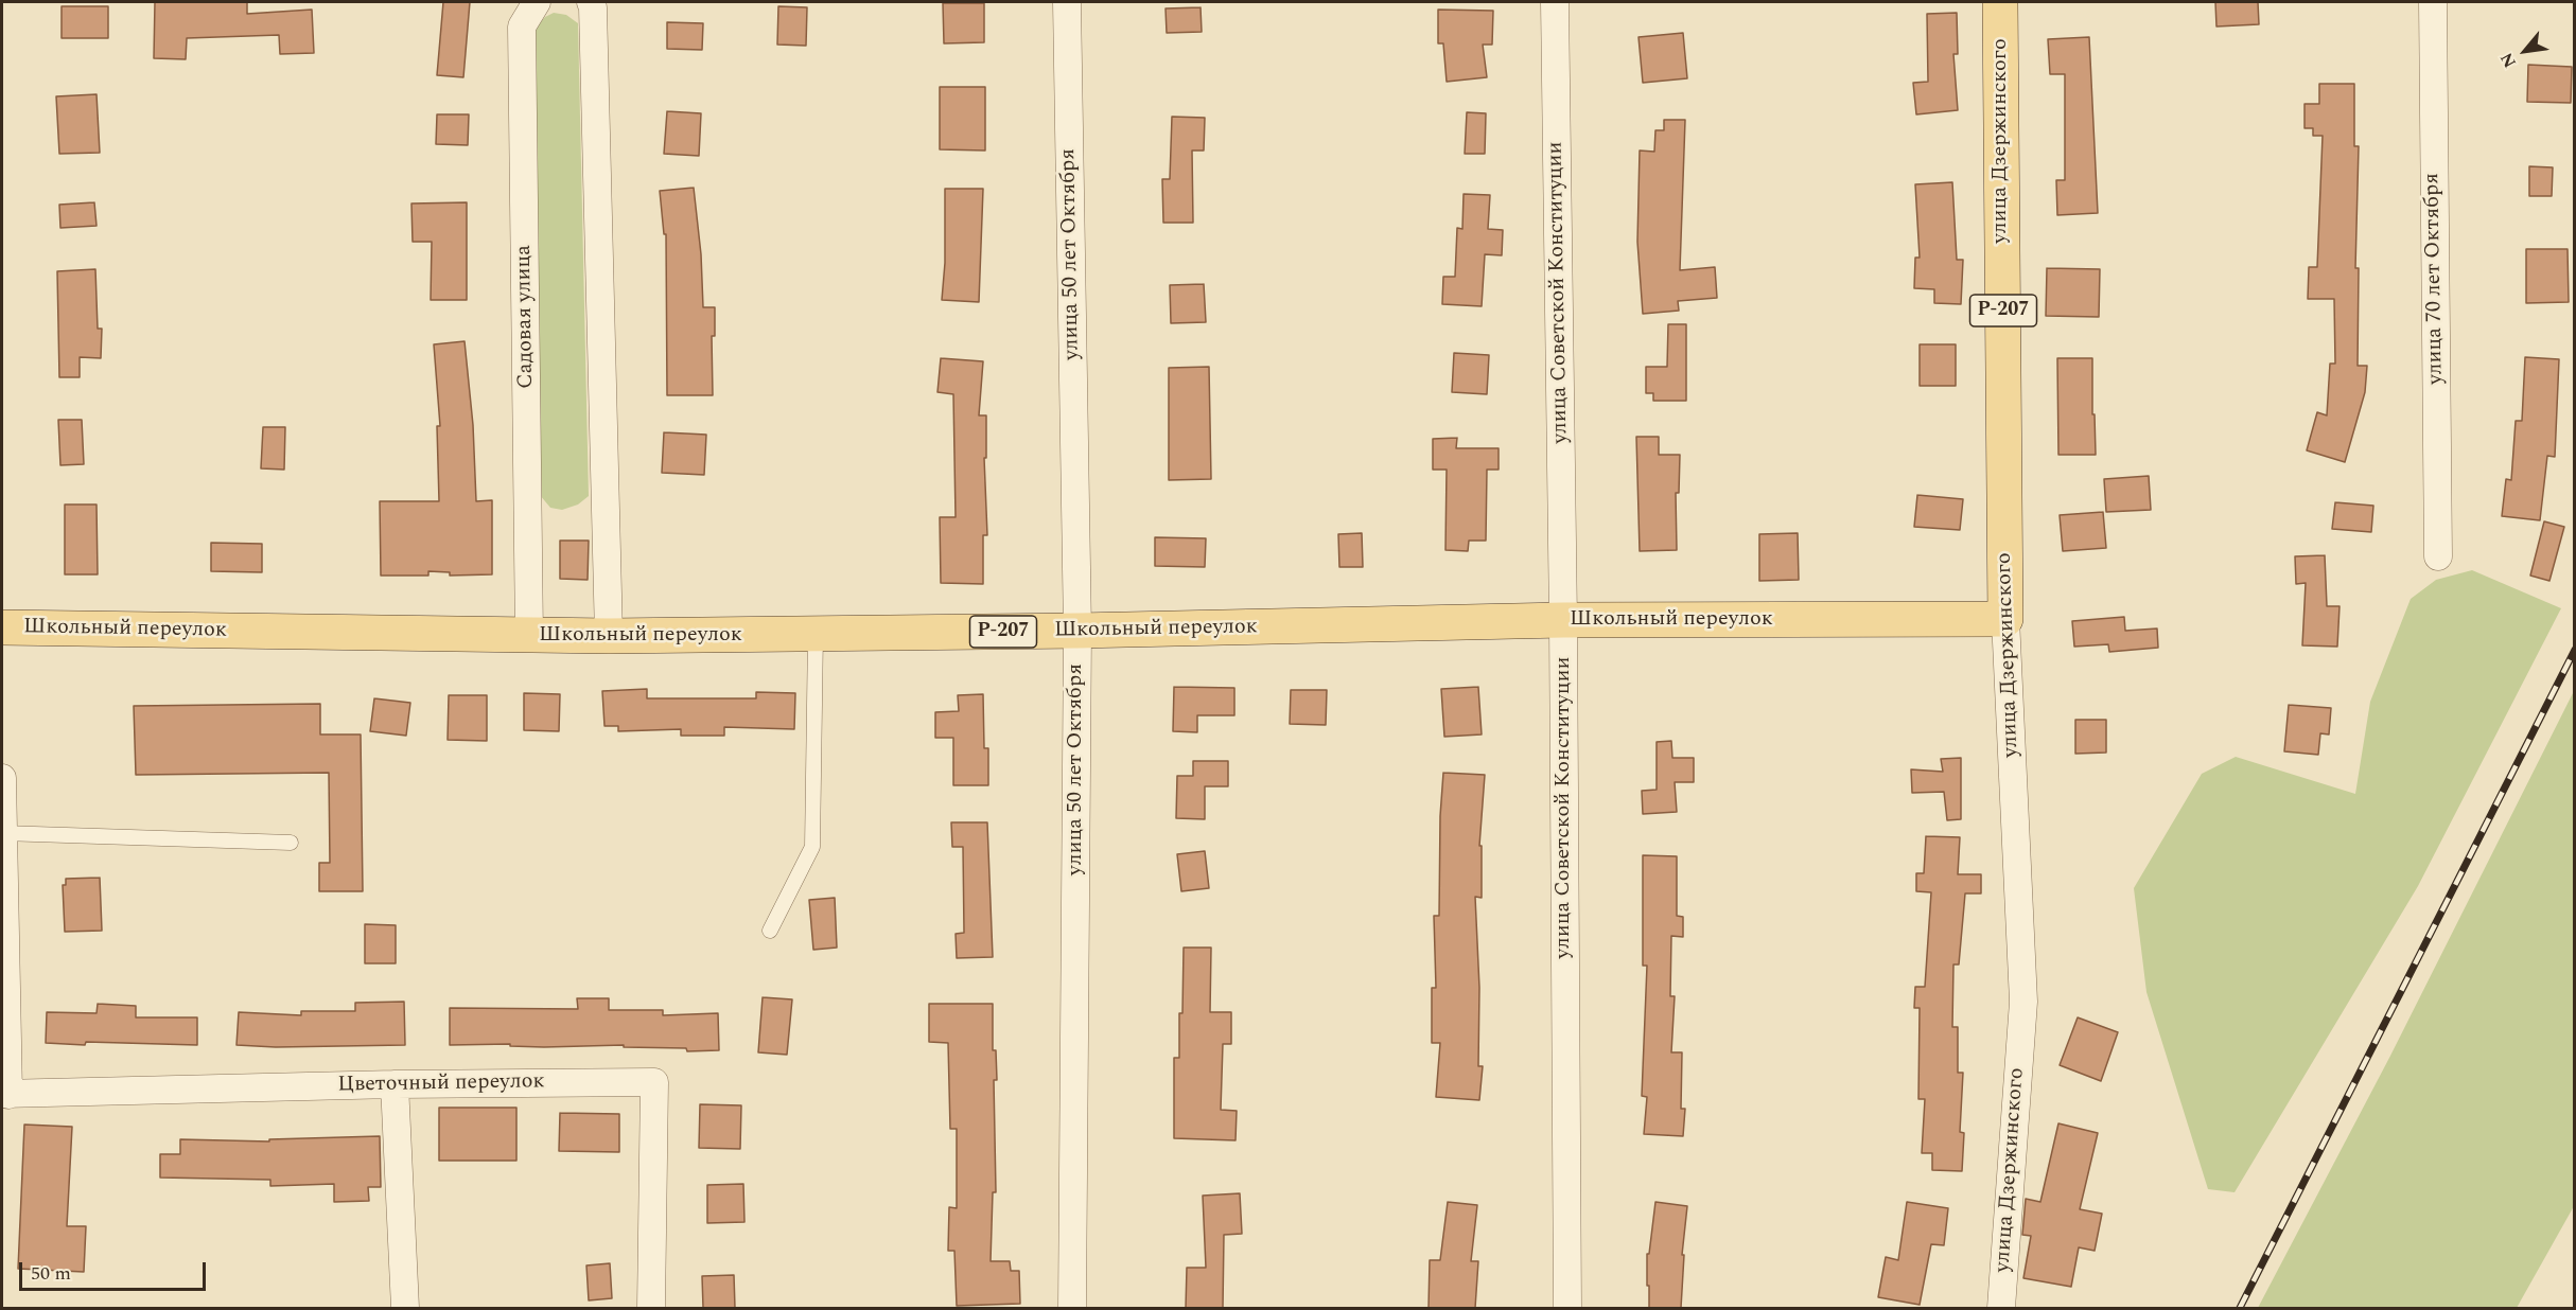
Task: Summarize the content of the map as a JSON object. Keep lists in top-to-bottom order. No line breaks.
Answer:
{"streets":{"main road":["улица Дзержинского","Р-207","Школьный переулок"],"street":["улица 50 лет Октября","улица 70 лет Октября","улица Советской Конституции","Садовая улица","Цветочный переулок"]},"crossings":[["улица Дзержинского","Школьный переулок"],["улица 50 лет Октября","Школьный переулок"],["улица Советской Конституции","Школьный переулок"],["Садовая улица","Школьный переулок"]],"scale_bar":"50 m","north":"bottom left"}
